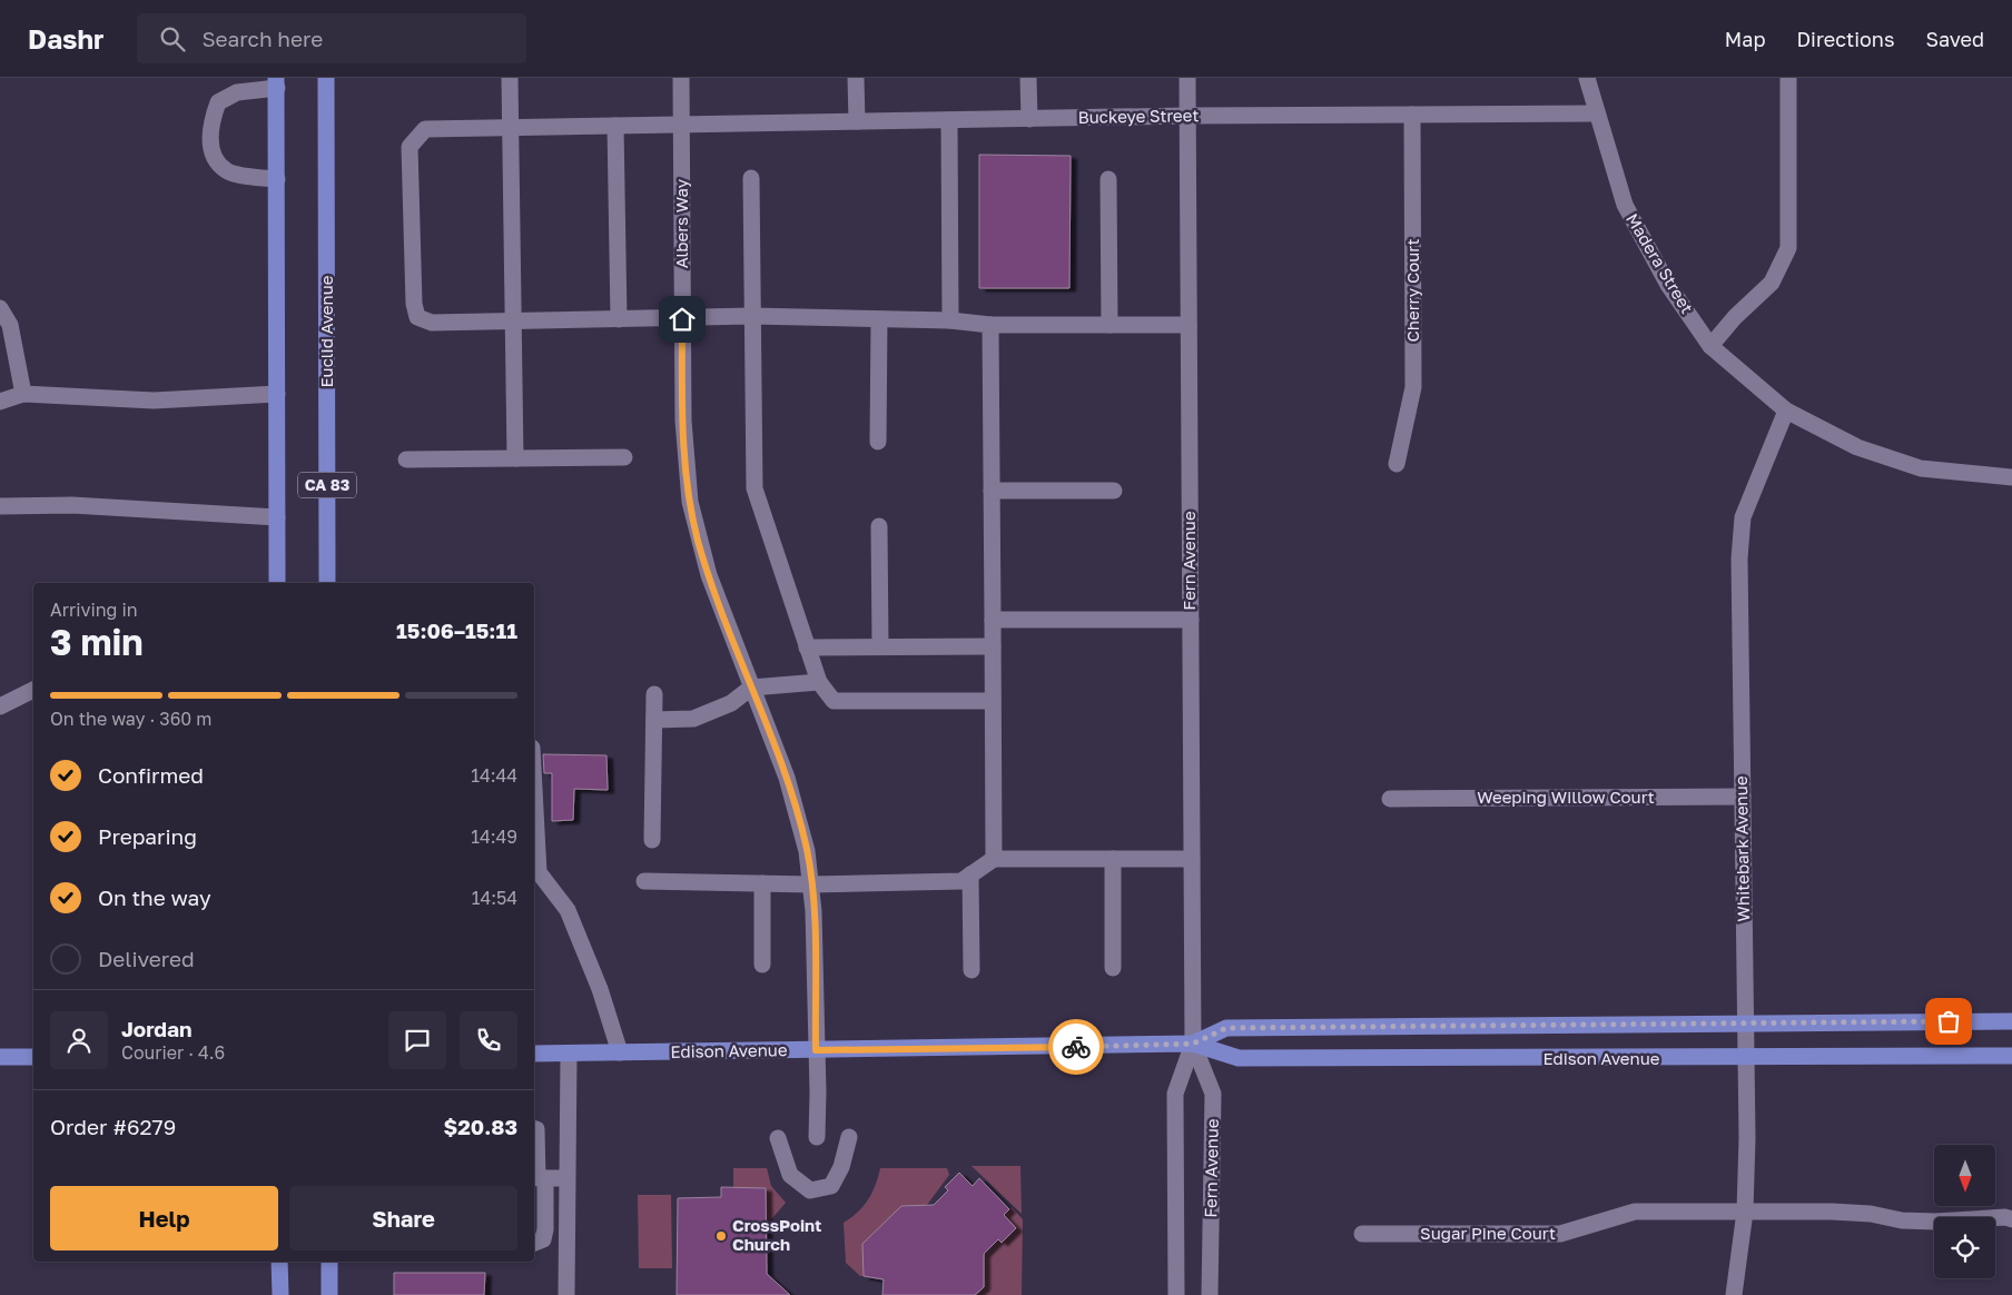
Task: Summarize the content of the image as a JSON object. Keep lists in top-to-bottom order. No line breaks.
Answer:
{"streets":{"main road":["Euclid Avenue","CA 83","Edison Avenue"],"street":["Buckeye Street","Albers Way","Madera Street","Cherry Court","Fern Avenue","Weeping Willow Court","Whitebark Avenue","Sugar Pine Court"]},"crossings":[["Buckeye Street","Albers Way"],["Buckeye Street","Madera Street"],["Buckeye Street","Cherry Court"],["Buckeye Street","Fern Avenue"],["Albers Way","Edison Avenue"],["Madera Street","Whitebark Avenue"],["Fern Avenue","Edison Avenue"],["Weeping Willow Court","Whitebark Avenue"],["Whitebark Avenue","Edison Avenue"],["Whitebark Avenue","Sugar Pine Court"]],"places":["CrossPoint Church"],"north":"bottom","page":{"header":"Dashr","search":"Search here","nav":["Map","Directions","Saved"],"heading":["3 min","Arriving in","15:06–15:11"],"panel":["Jordan","Courier · 4.6","Order #6279","$20.83"],"bar":"On the way · 360 m","list":[["Confirmed","14:44"],["Preparing","14:49"],["On the way","14:54"],"Delivered"],"buttons":["Help","Share"]}}
